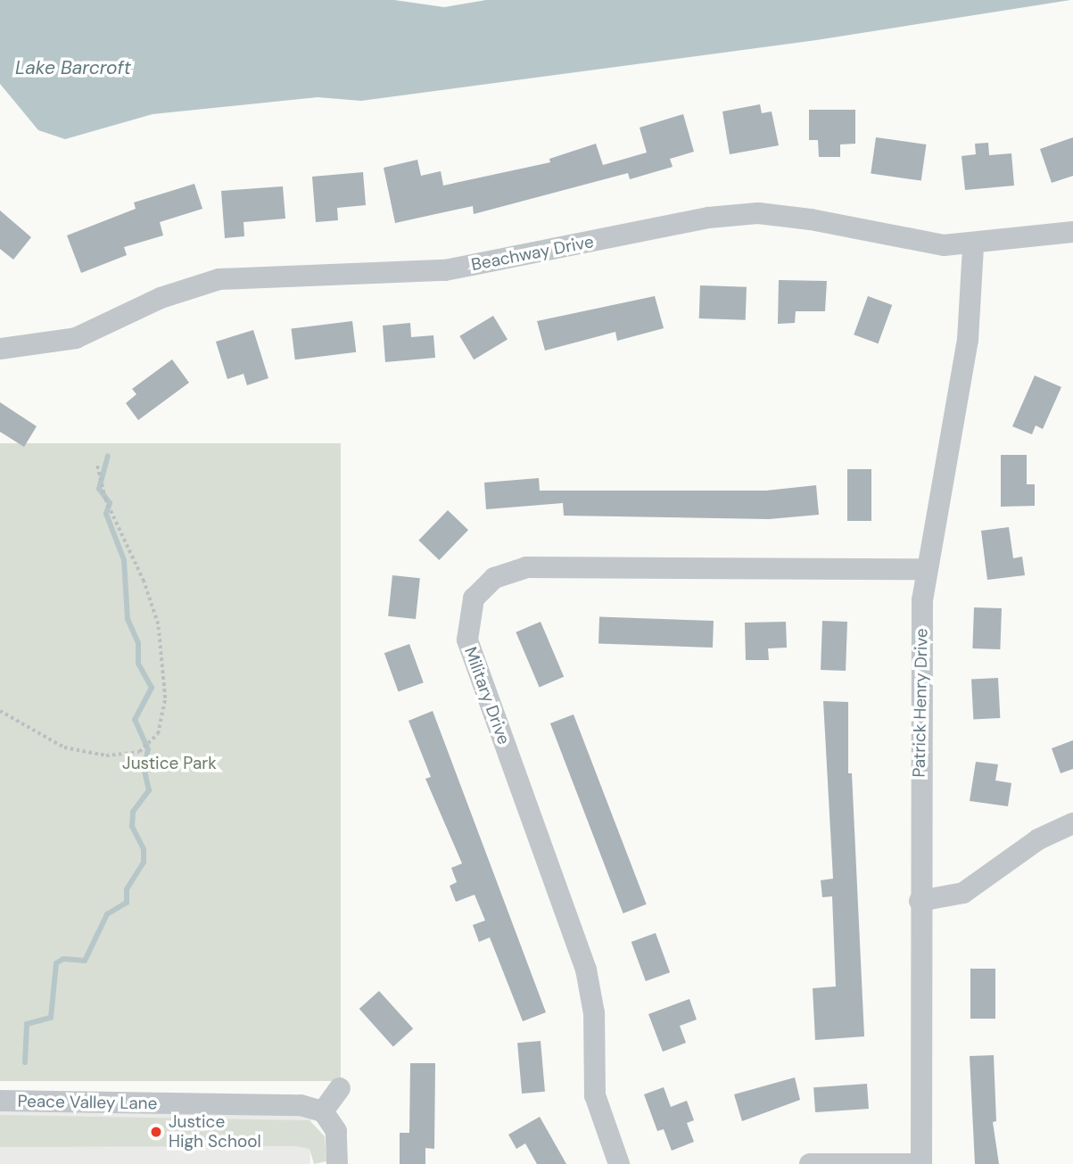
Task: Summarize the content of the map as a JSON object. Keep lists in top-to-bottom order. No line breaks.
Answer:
{"streets":{"street":["Beachway Drive","Military Drive","Patrick Henry Drive","Peace Valley Lane"]},"crossings":[["Beachway Drive","Patrick Henry Drive"],["Military Drive","Patrick Henry Drive"]],"water":["Lake Barcroft"],"parks":["Justice Park"],"places":["Justice High School"]}
